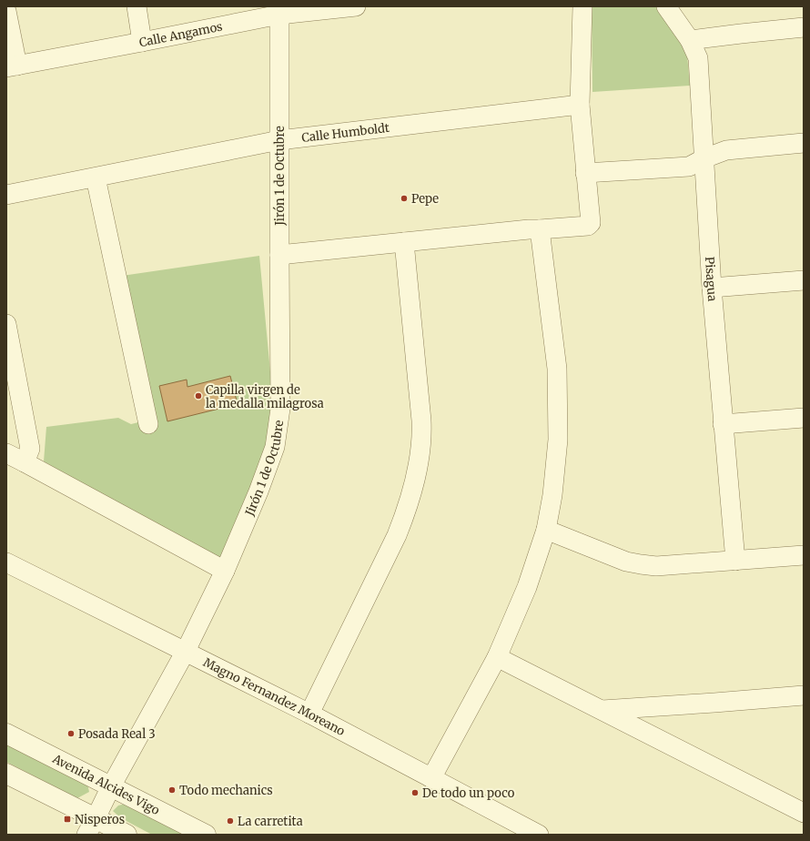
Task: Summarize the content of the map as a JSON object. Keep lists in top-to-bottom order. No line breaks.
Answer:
{"streets":{"street":["Calle Angamos","Calle Humboldt","Jirón 1 de Octubre","Pisagua","Magno Fernandez Moreano","Avenida Alcides Vigo"]},"crossings":[["Calle Angamos","Jirón 1 de Octubre"],["Calle Humboldt","Jirón 1 de Octubre"],["Jirón 1 de Octubre","Magno Fernandez Moreano"],["Jirón 1 de Octubre","Avenida Alcides Vigo"]],"places":{"other":["Pepe","Capilla virgen de la medalla milagrosa","Posada Real 3","Todo mechanics","De todo un poco","La carretita"],"transit":["Nisperos"]}}
